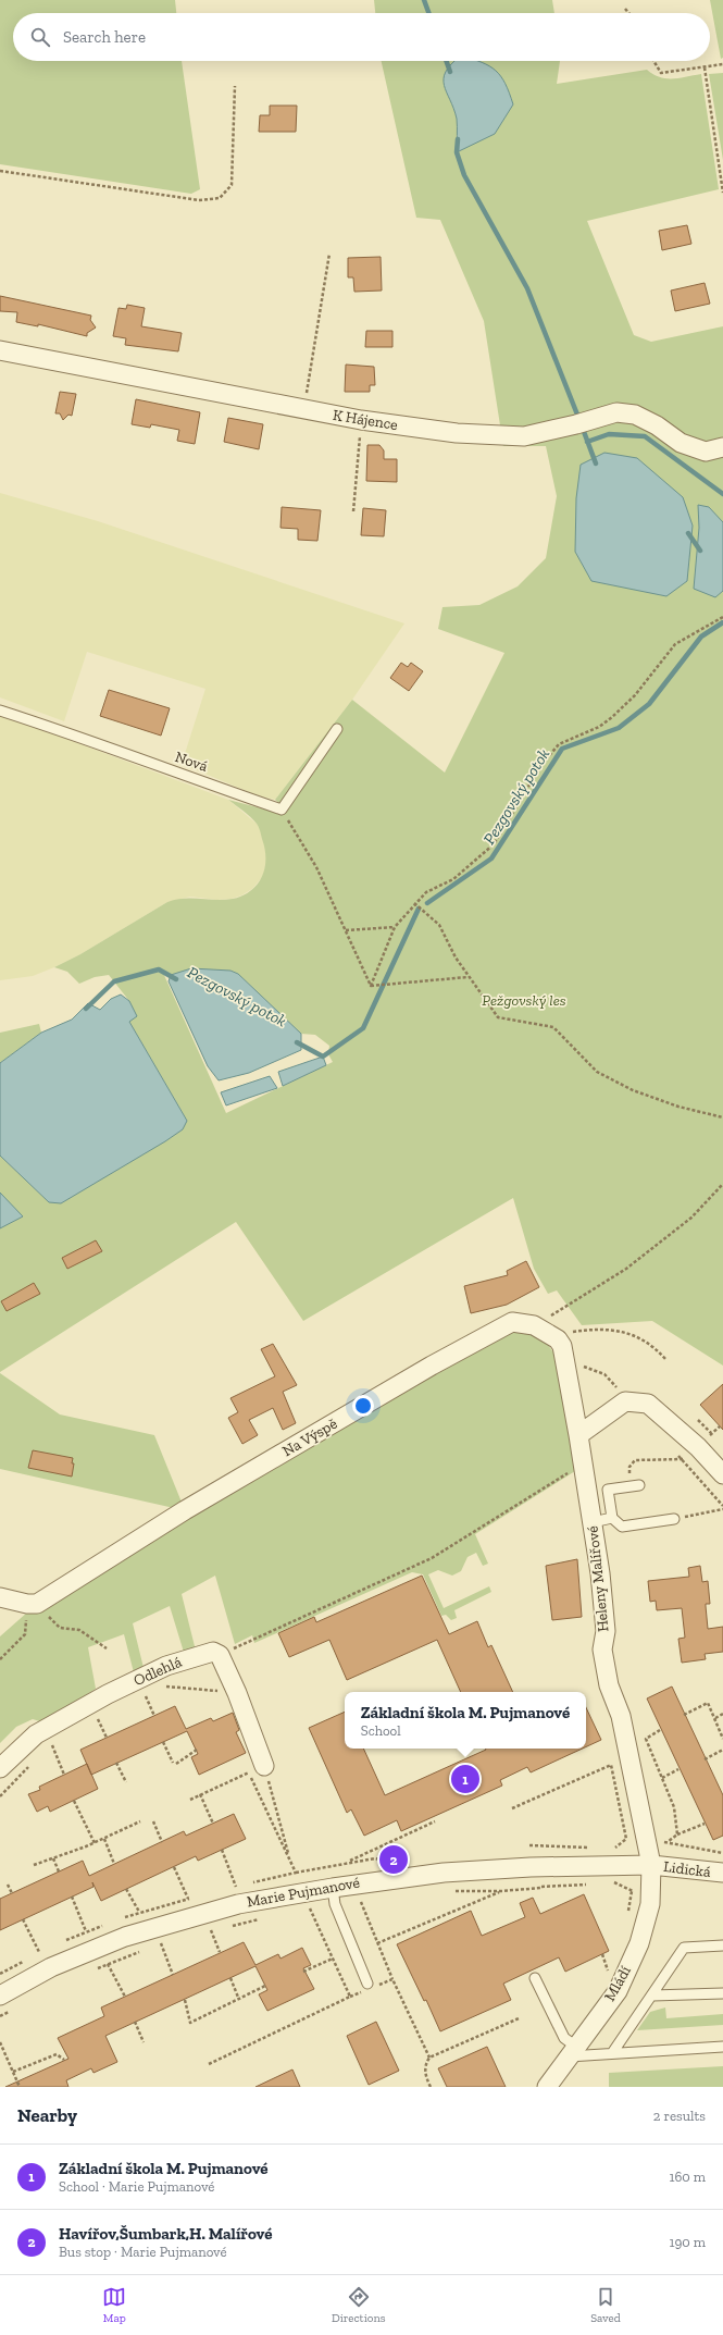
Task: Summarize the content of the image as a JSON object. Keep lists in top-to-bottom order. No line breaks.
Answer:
{"streets":{"street":["K Hájence","Na Výspě","Heleny Malířové","Odlehlá","Lidická","Marie Pujmanové","Mládí"],"lane":["Nová"]},"crossings":[["Heleny Malířové","Lidická"],["Heleny Malířové","Marie Pujmanové"],["Heleny Malířové","Mládí"],["Lidická","Marie Pujmanové"],["Lidická","Mládí"],["Marie Pujmanové","Mládí"]],"water":["Pezgovský potok"],"parks":["Pežgovský les"],"page":{"search":"Search here","popup":["Základní škola M. Pujmanové","School"],"pins":["1","2"],"heading":["Nearby","2 results"],"list":[{"mark":"1","name":"Základní škola M. Pujmanové","note":"School · Marie Pujmanové","value":"160 m"},{"mark":"2","name":"Havířov,Šumbark,H. Malířové","note":"Bus stop · Marie Pujmanové","value":"190 m"}],"nav":["Map","Directions","Saved"]}}
